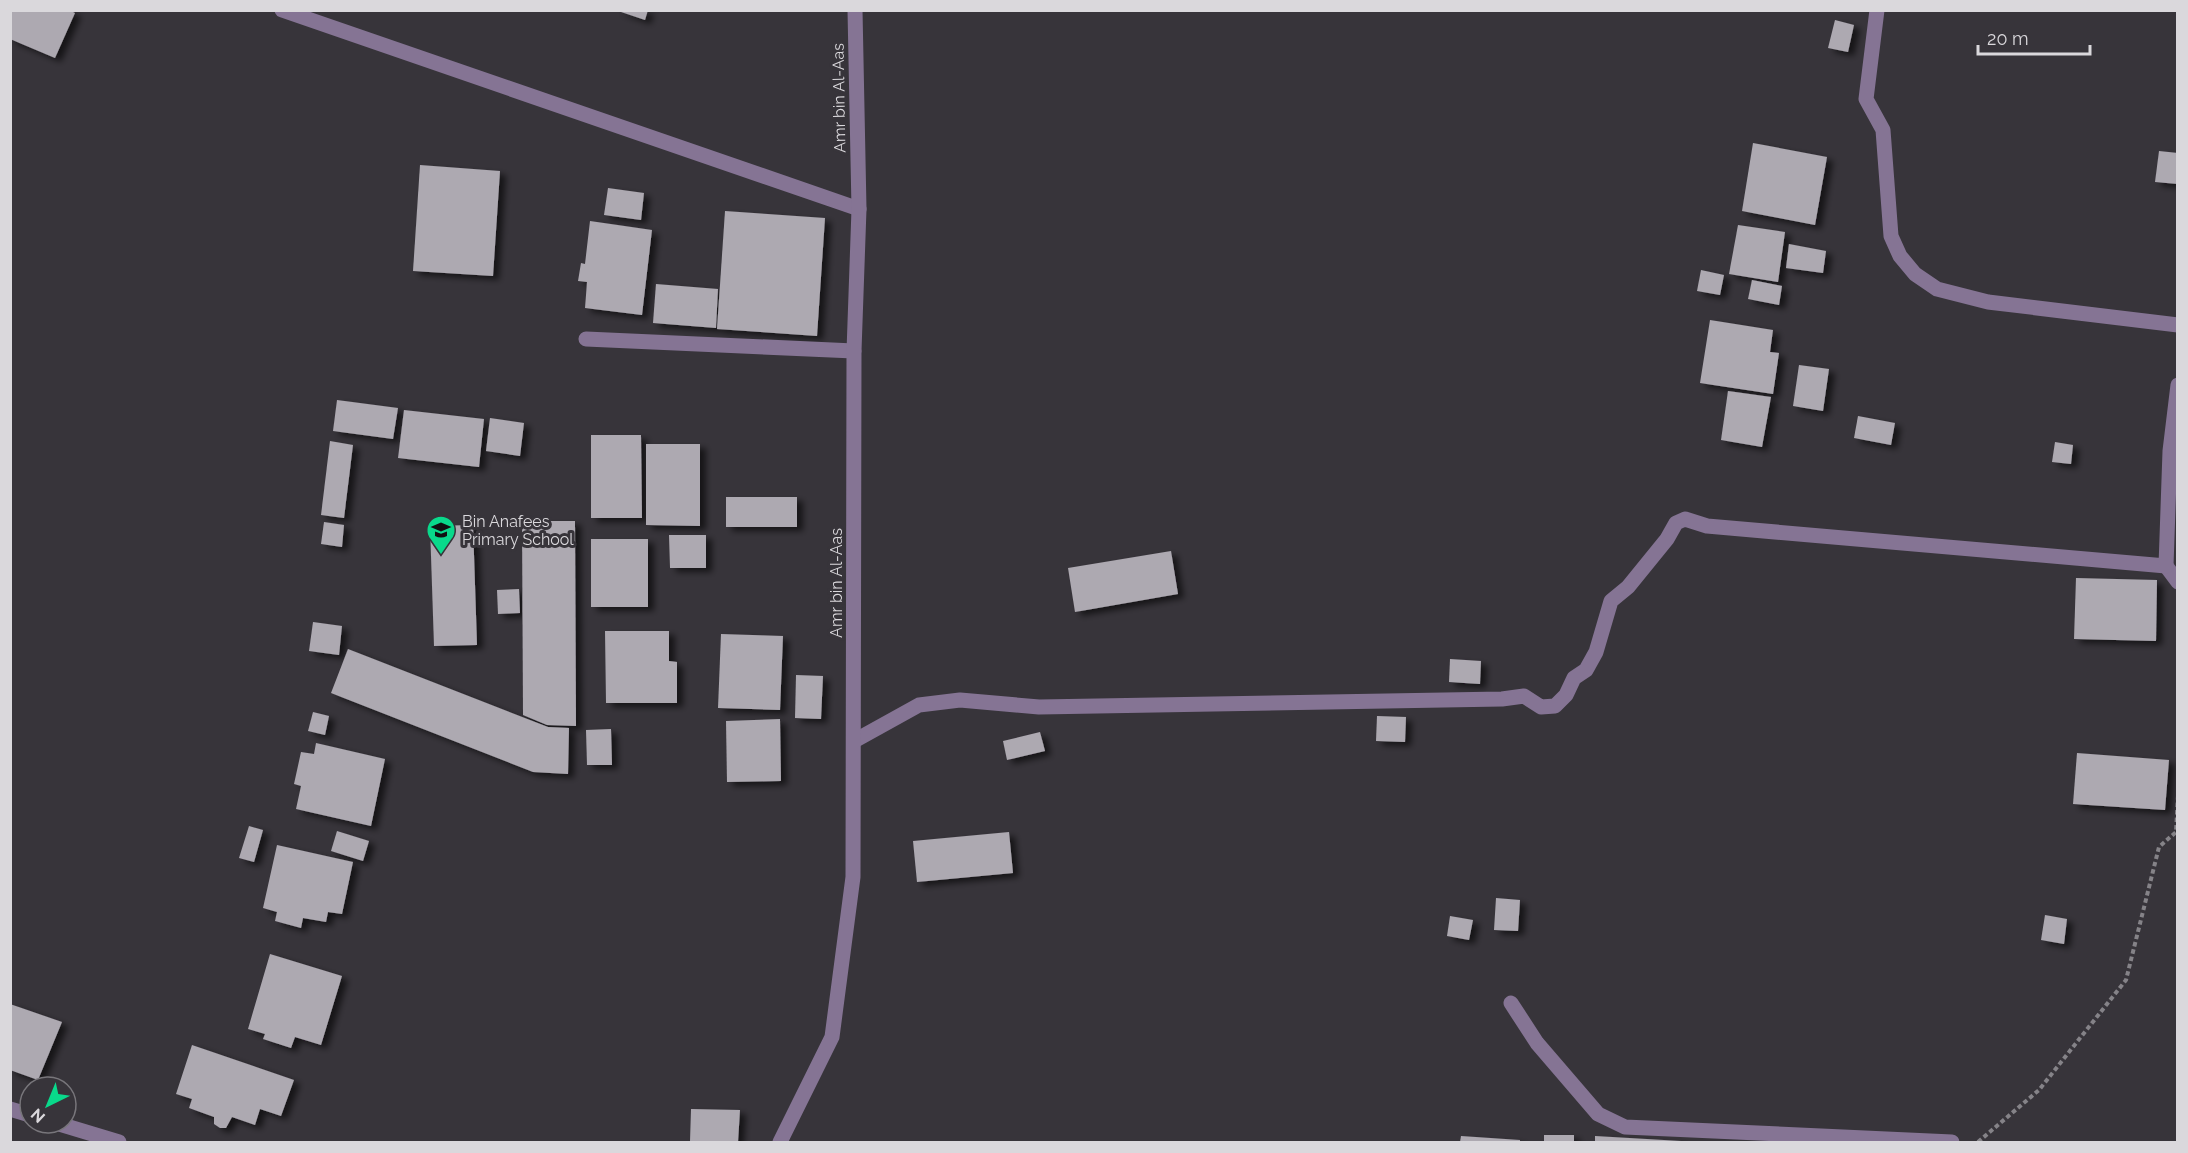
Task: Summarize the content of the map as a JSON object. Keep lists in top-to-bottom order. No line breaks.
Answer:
{"streets":{"street":["Amr bin Al-Aas"]},"places":{"school or university":["Bin Anafees Primary School"]},"scale_bar":"20 m","north":"bottom left"}
